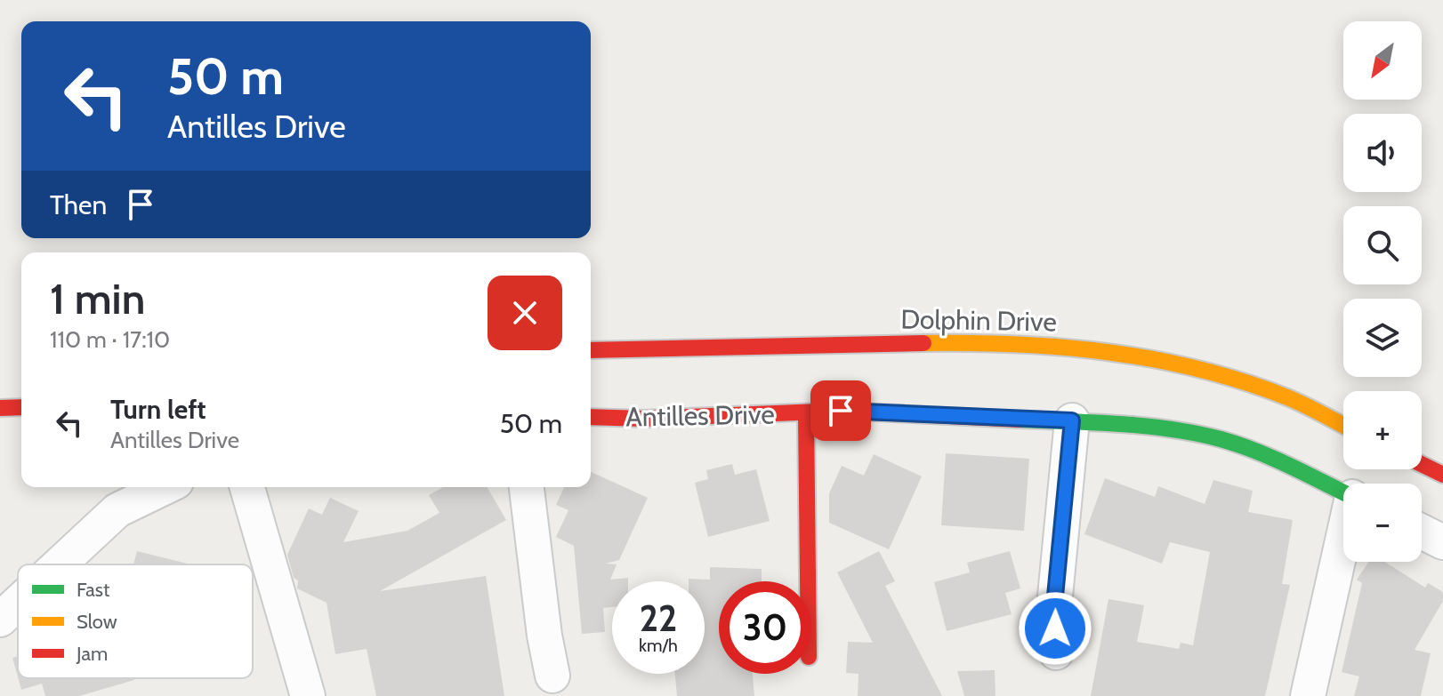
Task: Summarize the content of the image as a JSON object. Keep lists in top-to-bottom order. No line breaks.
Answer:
{"streets":{"street":["Dolphin Drive","Antilles Drive"]},"legend":["Fast","Slow","Jam"],"north":"bottom left","page":{"map_buttons":["+","−"],"turn":["50 m","Antilles Drive"],"then":"Then","heading":["1 min","110 m · 17:10"],"list":[{"name":"Turn left","note":"Antilles Drive","value":"50 m"}],"speed":"22 km/h","limit":"30"}}
